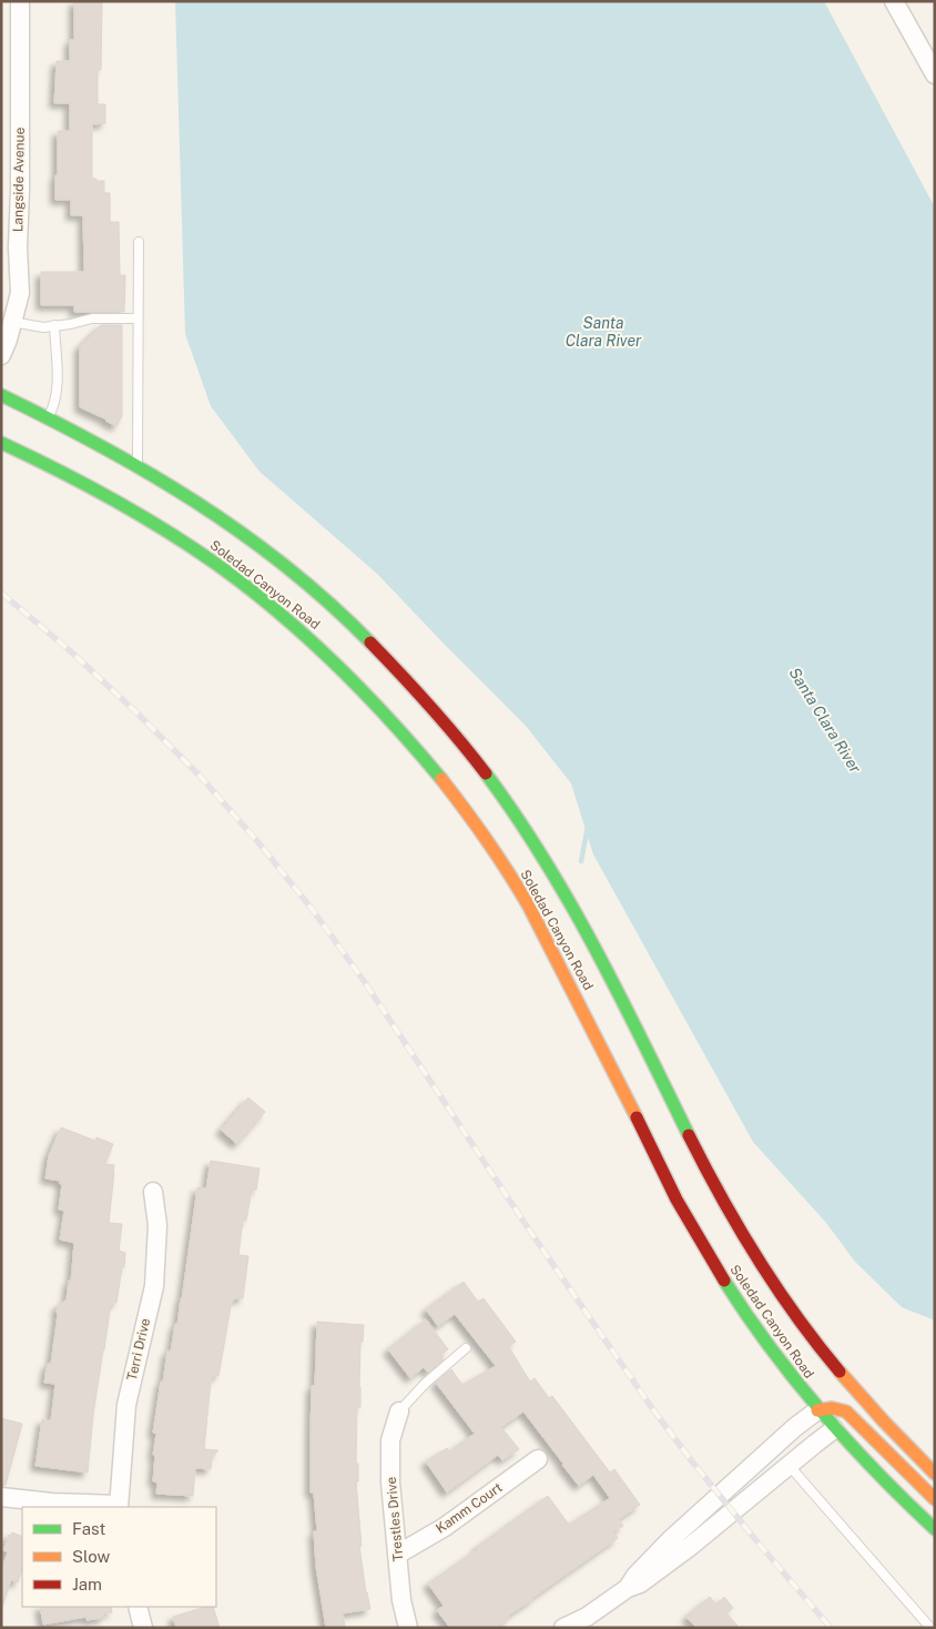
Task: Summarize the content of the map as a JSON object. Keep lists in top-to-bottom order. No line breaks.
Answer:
{"streets":{"main road":["Soledad Canyon Road"],"street":["Langside Avenue","Terri Drive","Kamm Court","Trestles Drive"]},"crossings":[["Kamm Court","Trestles Drive"]],"water":["Santa Clara River"],"legend":["Fast","Slow","Jam"]}
